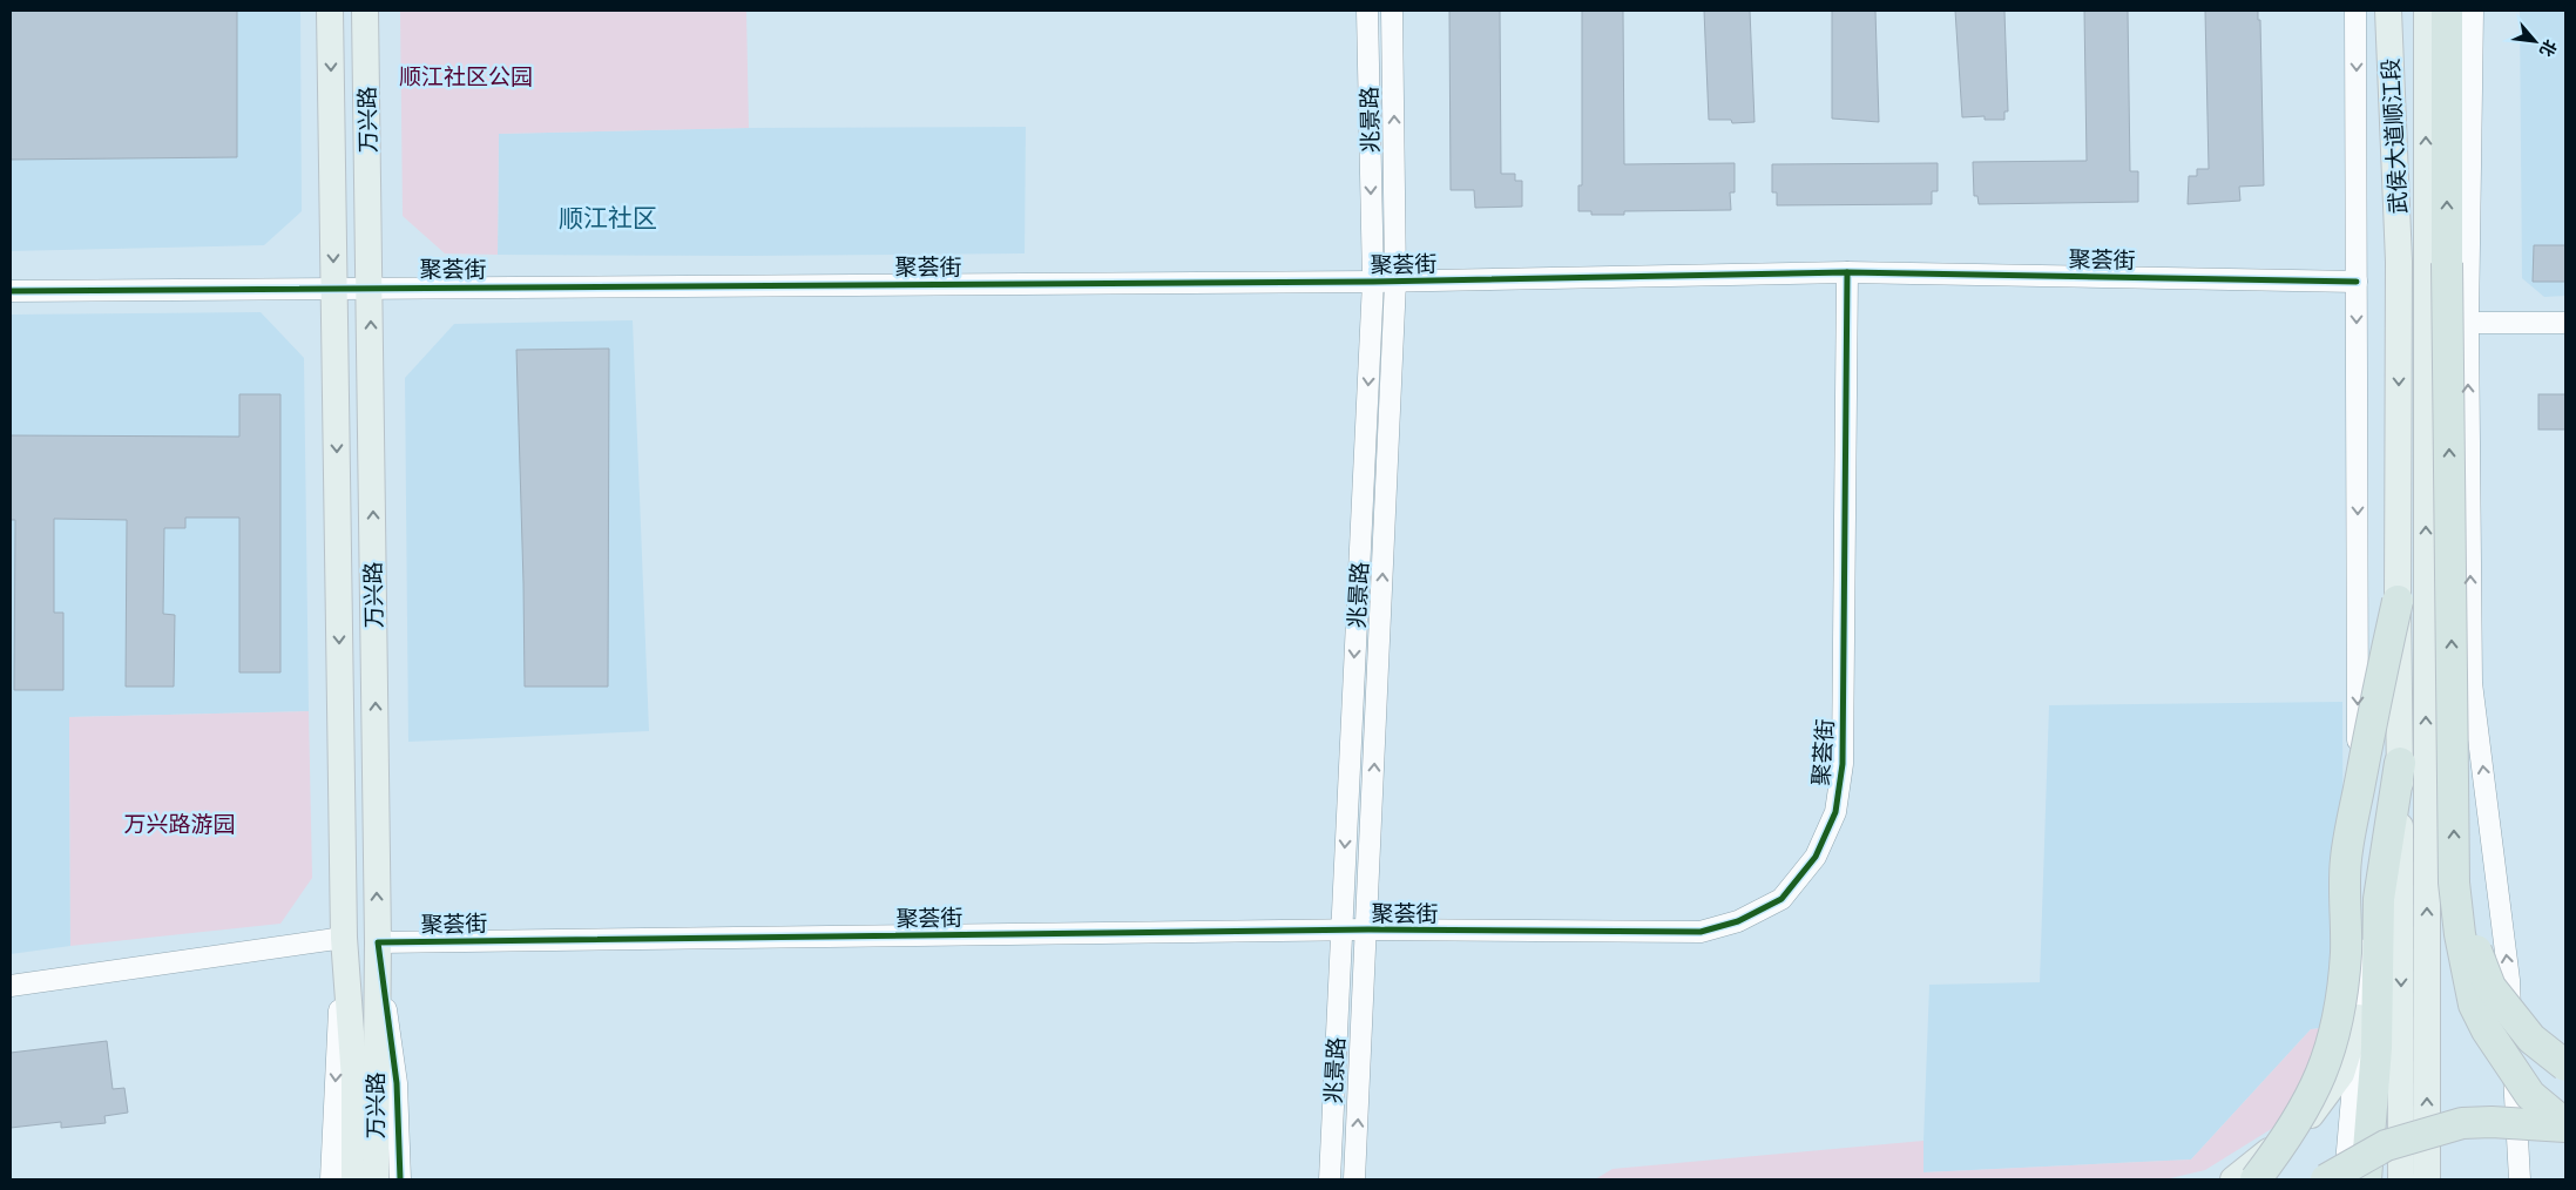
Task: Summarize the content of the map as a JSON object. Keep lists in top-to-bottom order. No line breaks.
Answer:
{"streets":{"main road":["万兴路","武侯大道顺江段"],"street":["兆景路","聚荟街"]},"crossings":[["万兴路","聚荟街"],["兆景路","聚荟街"]],"districts":["顺江社区"],"parks":["顺江社区公园","万兴路游园"],"north":"bottom right"}
